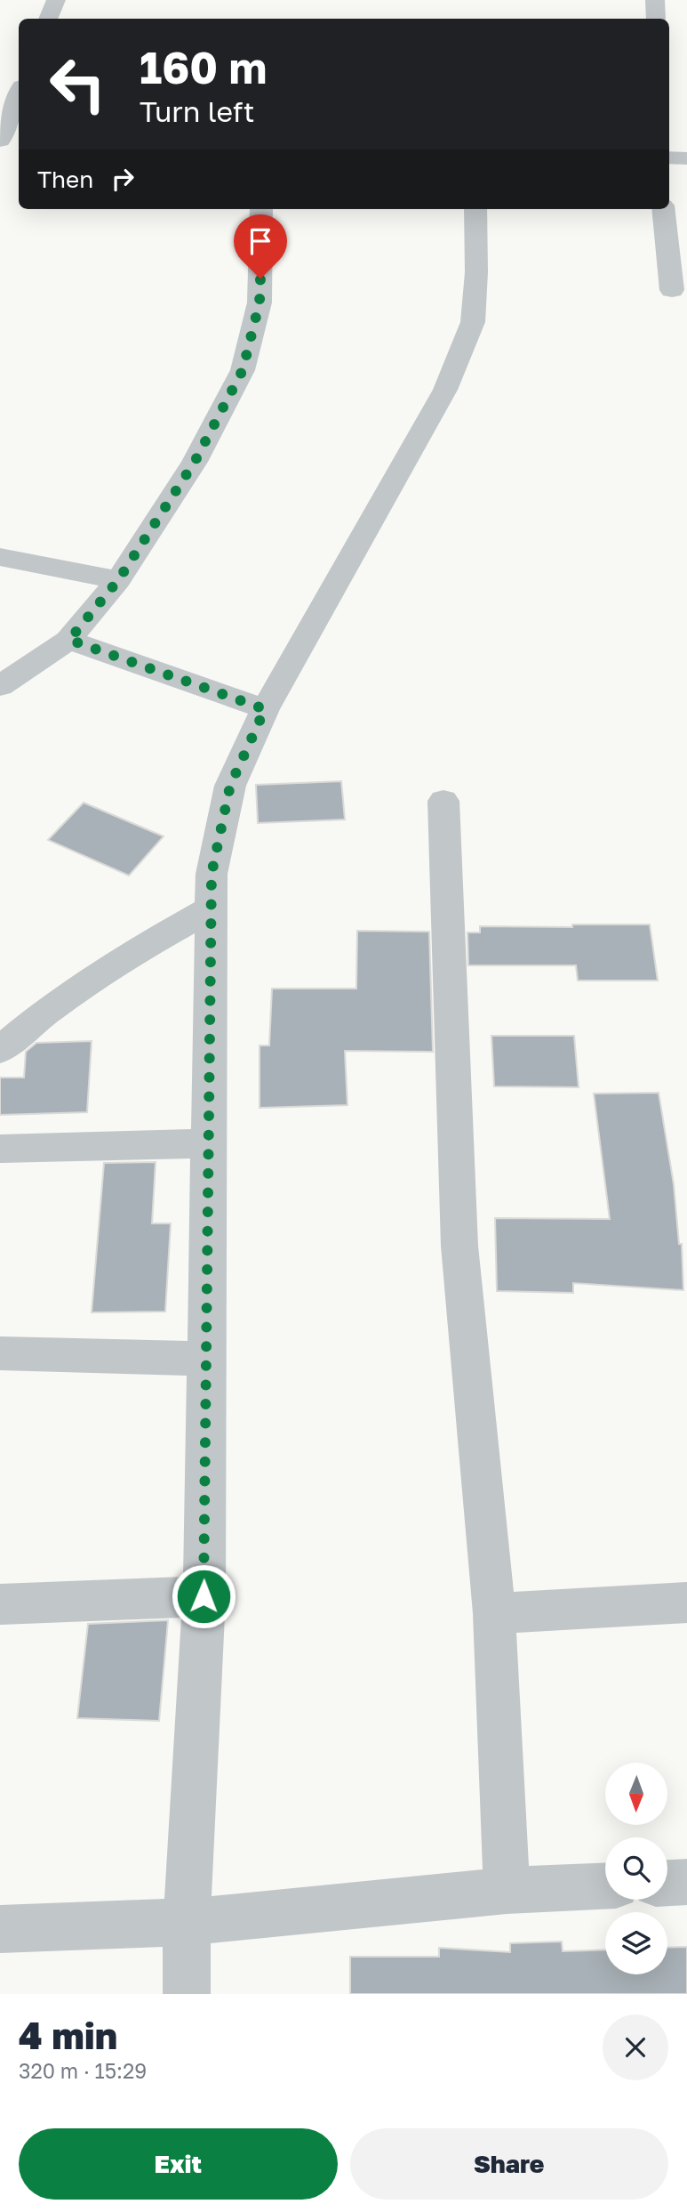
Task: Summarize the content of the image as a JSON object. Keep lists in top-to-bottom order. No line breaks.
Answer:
{"north":"bottom","page":{"turn":["160 m","Turn left"],"then":"Then","heading":["4 min","320 m · 15:29"],"buttons":["Exit","Share"]}}
